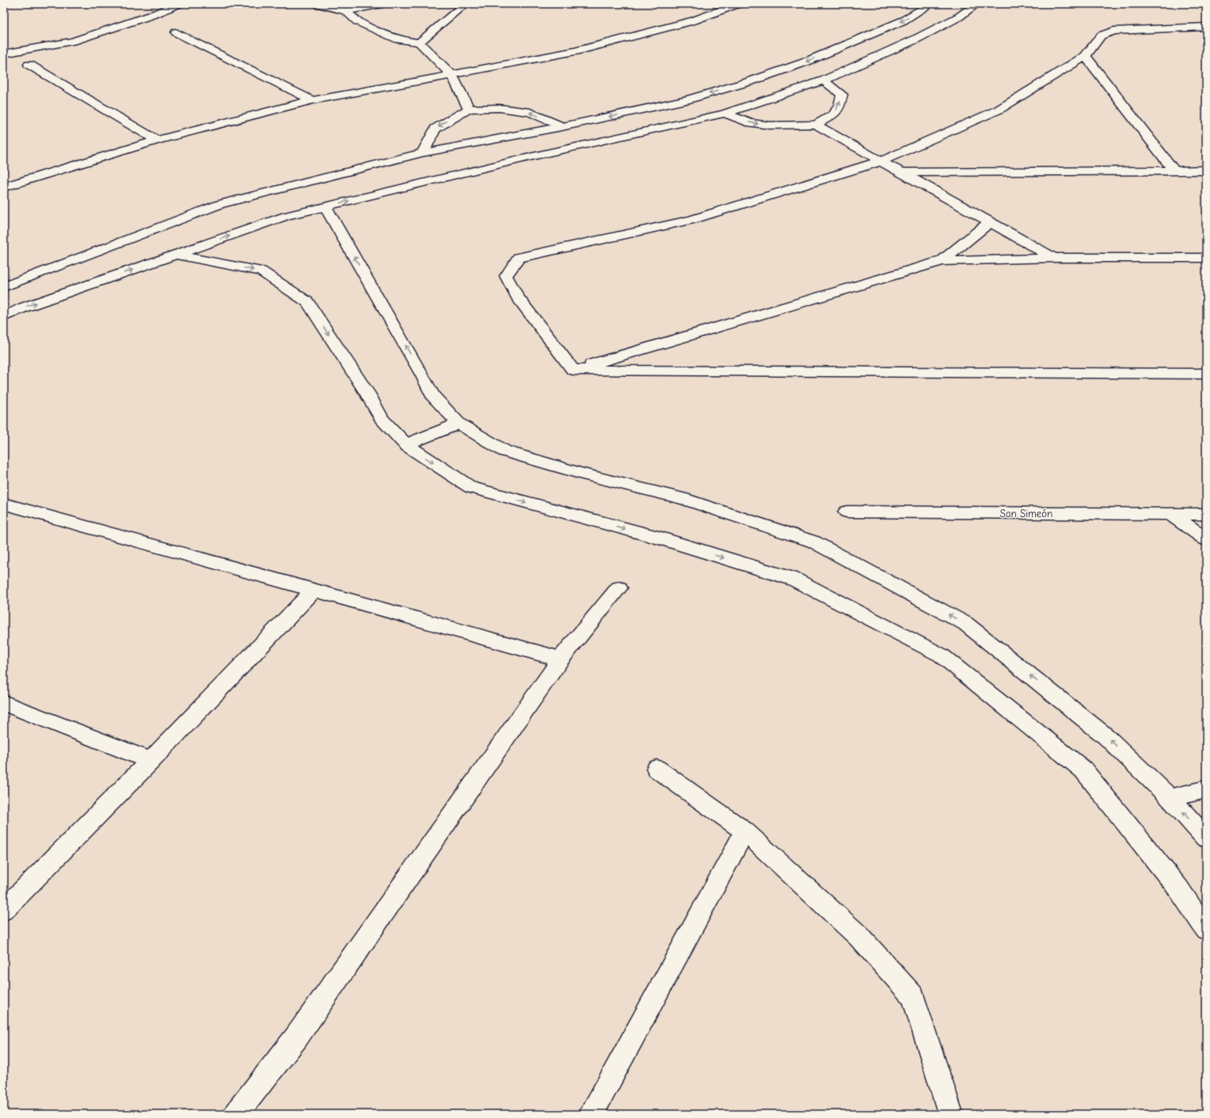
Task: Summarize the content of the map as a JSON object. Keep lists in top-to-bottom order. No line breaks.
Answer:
{"streets":{"street":["San Simeón"]}}
